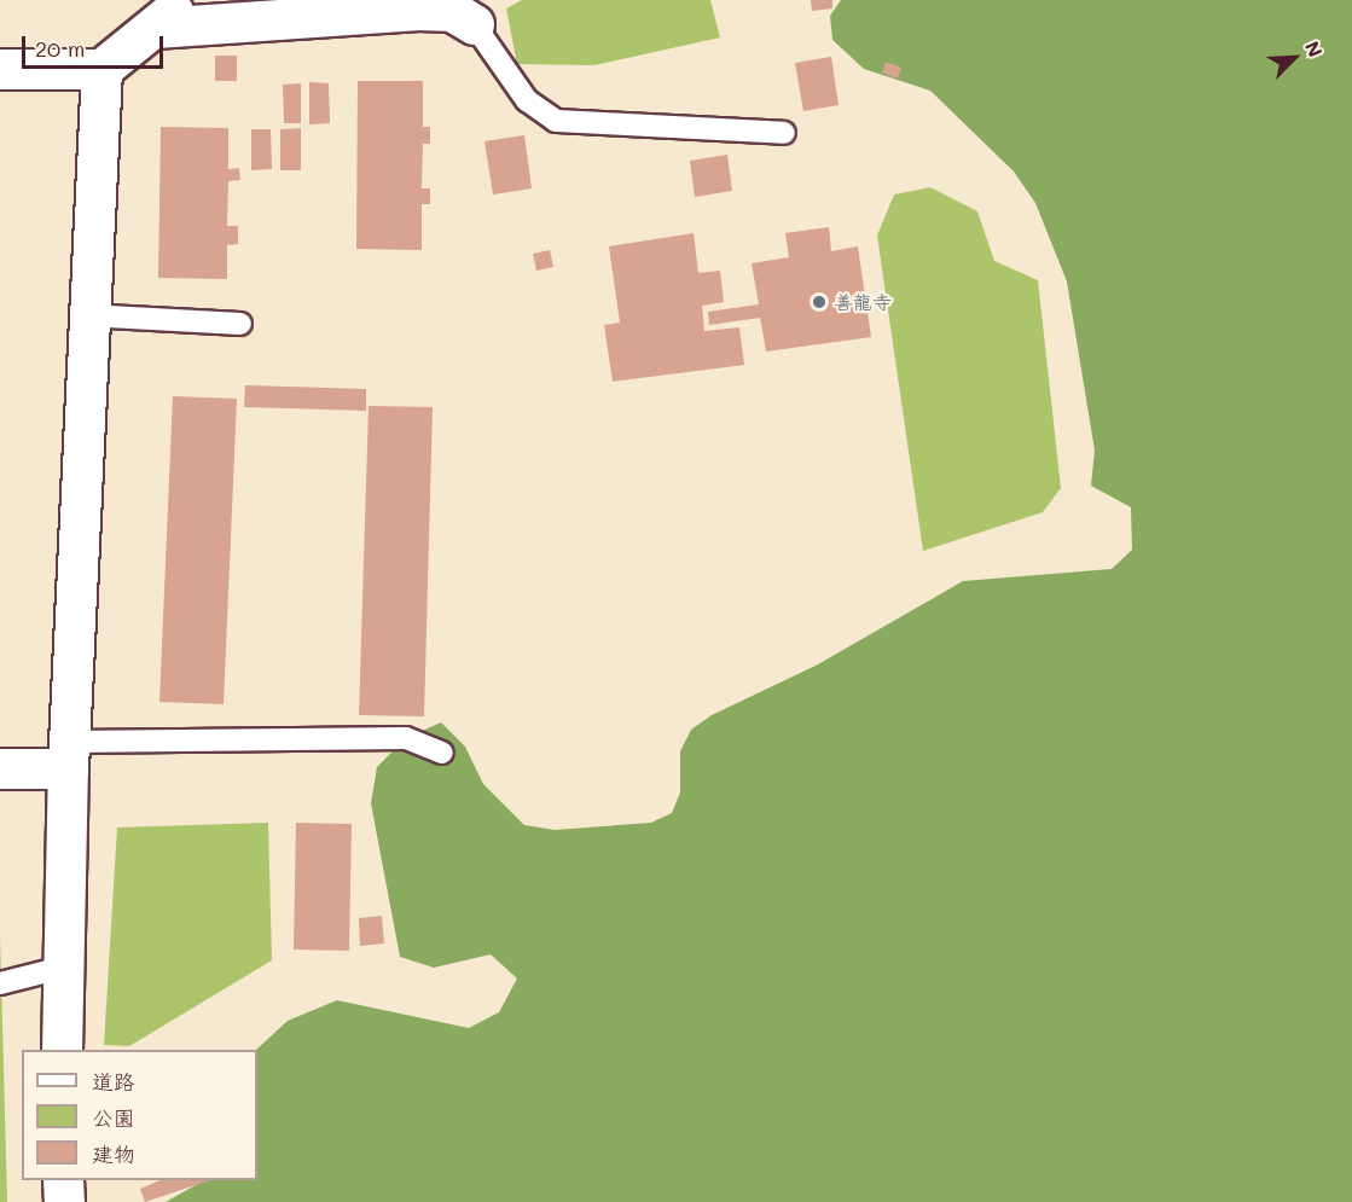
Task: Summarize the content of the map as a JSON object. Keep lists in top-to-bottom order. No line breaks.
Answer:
{"places":["善龍寺"],"legend":["道路","公園","建物"],"scale_bar":"20 m","north":"top right"}
